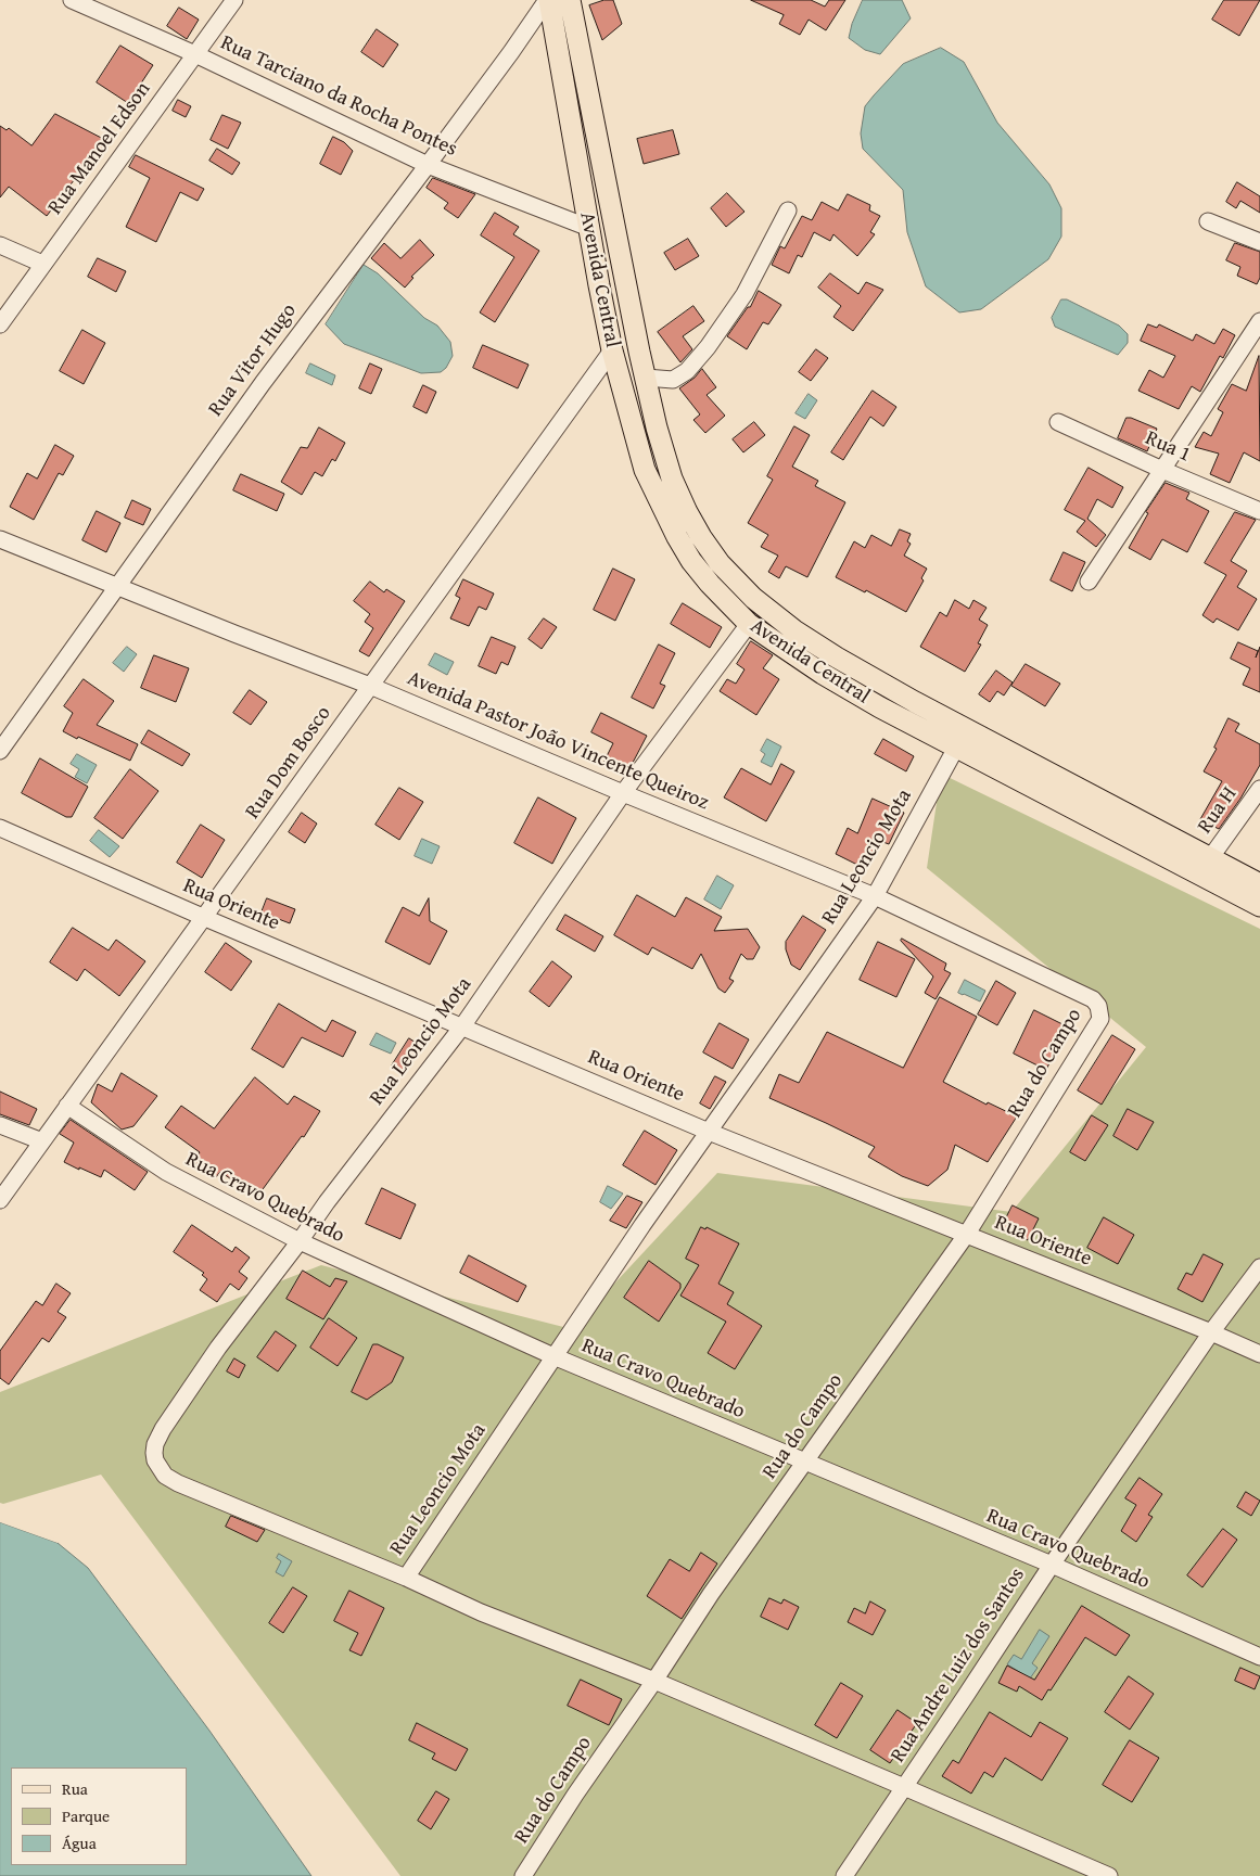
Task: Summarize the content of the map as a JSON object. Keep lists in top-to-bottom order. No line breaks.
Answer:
{"streets":{"main road":["Avenida Central"],"street":["Rua Tarciano da Rocha Pontes","Rua Manoel Edson","Rua Vitor Hugo","Rua 1","Avenida Pastor João Vincente Queiroz","Rua Dom Bosco","Rua H","Rua Leoncio Mota","Rua Oriente","Rua do Campo","Rua Cravo Quebrado","Rua Andre Luiz dos Santos"]},"crossings":[["Rua Tarciano da Rocha Pontes","Rua Manoel Edson"],["Rua Tarciano da Rocha Pontes","Avenida Central"],["Rua Tarciano da Rocha Pontes","Rua Vitor Hugo"],["Avenida Central","Rua Vitor Hugo"],["Avenida Central","Rua Dom Bosco"],["Avenida Central","Rua H"],["Avenida Central","Rua Leoncio Mota"],["Rua Vitor Hugo","Avenida Pastor João Vincente Queiroz"],["Avenida Pastor João Vincente Queiroz","Rua Dom Bosco"],["Avenida Pastor João Vincente Queiroz","Rua Leoncio Mota"],["Avenida Pastor João Vincente Queiroz","Rua do Campo"],["Rua Dom Bosco","Rua Oriente"],["Rua Dom Bosco","Rua Cravo Quebrado"],["Rua Leoncio Mota","Rua Oriente"],["Rua Leoncio Mota","Rua Cravo Quebrado"],["Rua Oriente","Rua do Campo"],["Rua Oriente","Rua Andre Luiz dos Santos"],["Rua do Campo","Rua Cravo Quebrado"],["Rua Cravo Quebrado","Rua Andre Luiz dos Santos"]],"legend":["Rua","Parque","Água"]}
